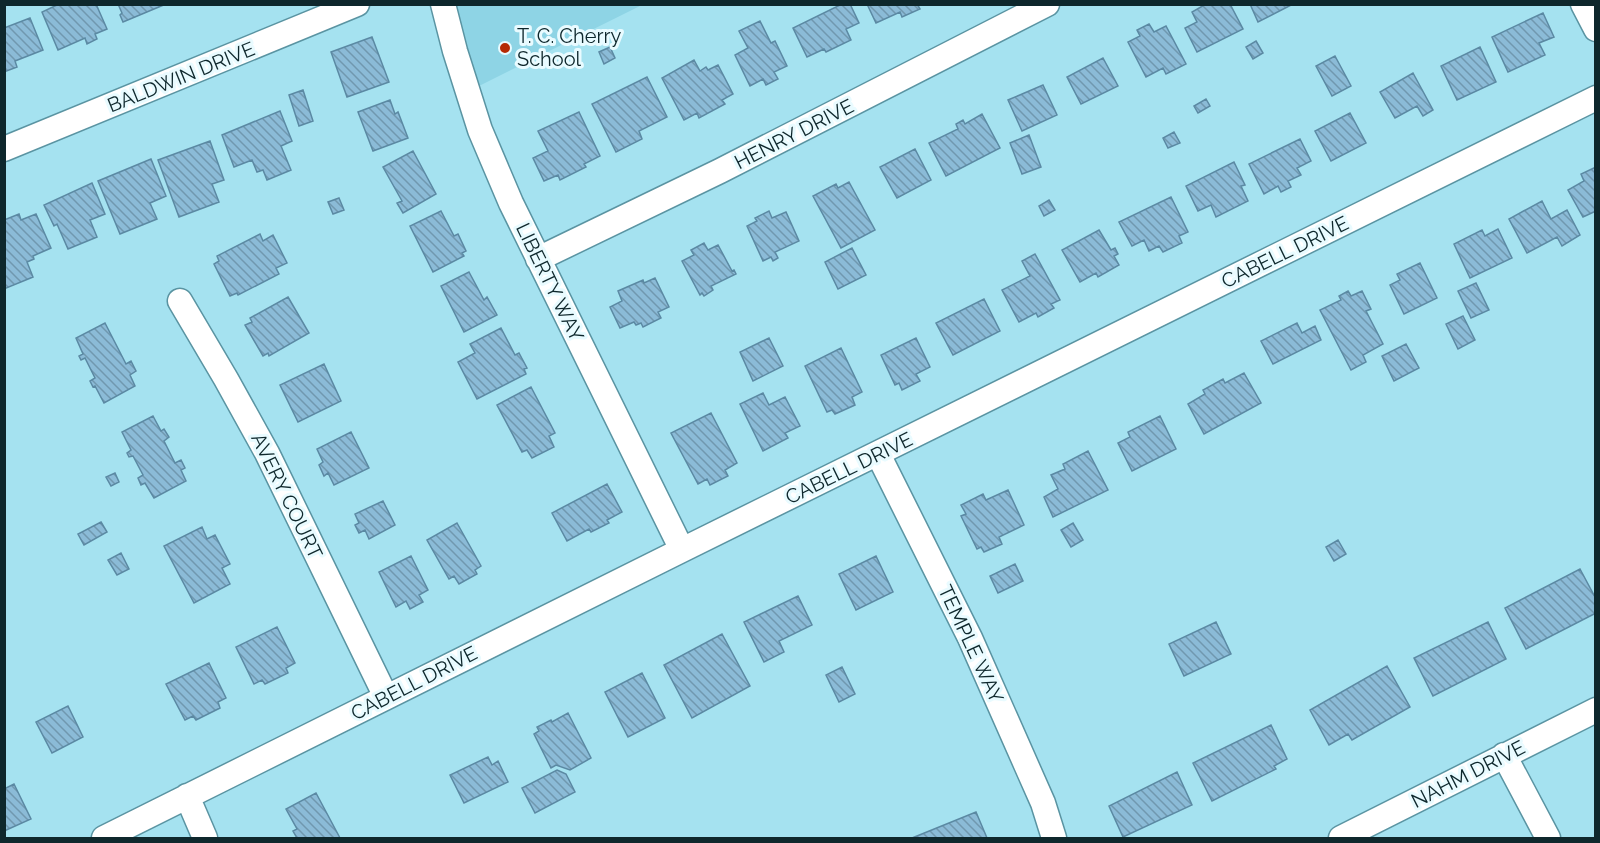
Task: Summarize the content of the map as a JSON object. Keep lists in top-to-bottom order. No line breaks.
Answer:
{"streets":{"street":["BALDWIN DRIVE","HENRY DRIVE","CABELL DRIVE","LIBERTY WAY","AVERY COURT","TEMPLE WAY","NAHM DRIVE"]},"crossings":[["HENRY DRIVE","LIBERTY WAY"],["CABELL DRIVE","LIBERTY WAY"],["CABELL DRIVE","AVERY COURT"],["CABELL DRIVE","TEMPLE WAY"]],"places":["T. C. Cherry School"]}
